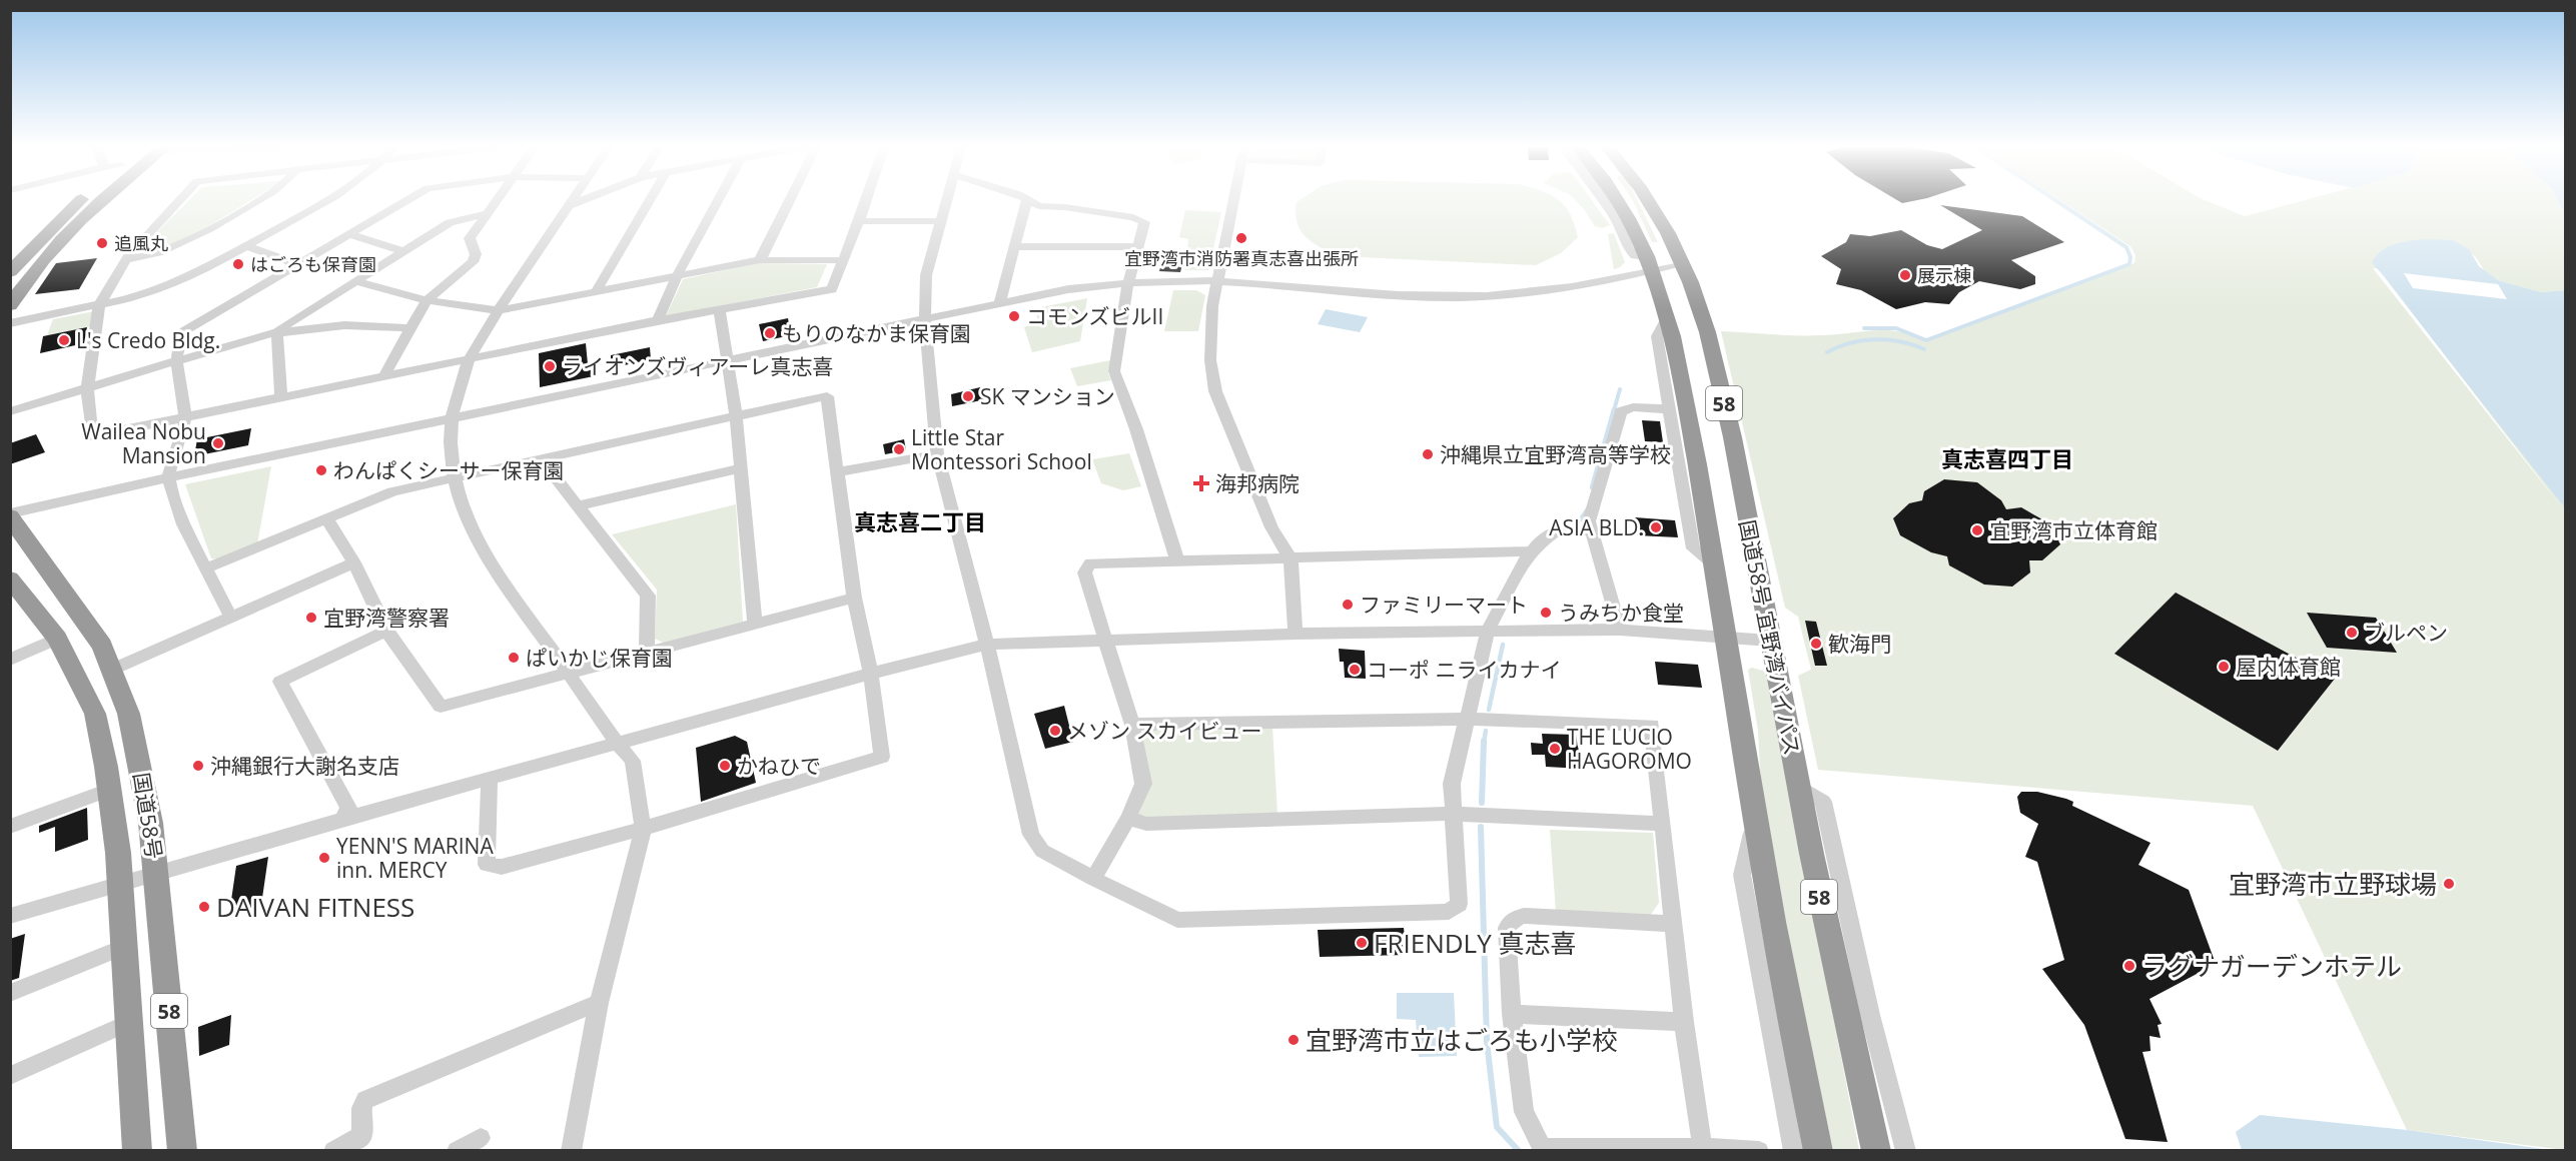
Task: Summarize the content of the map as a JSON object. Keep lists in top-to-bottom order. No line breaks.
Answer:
{"streets":{"highway":["58","国道58号 宜野湾バイパス","国道58号"]},"districts":["真志喜四丁目","真志喜二丁目"],"places":{"other":["宜野湾市消防署真志喜出張所","追風丸","はごろも保育園","展示棟","コモンズビルII","もりのなかま保育園","L's Credo Bldg.","ライオンズヴィアーレ真志喜","SK マンション","Wailea Nobu Mansion","Little Star Montessori School","沖縄県立宜野湾高等学校","わんぱくシーサー保育園","ASIA BLD.","宜野湾市立体育館","ファミリーマート","うみちか食堂","宜野湾警察署","ブルペン","歓海門","ぱいかじ保育園","屋内体育館","コーポ ニライカナイ","メゾン スカイビュー","THE LUCIO HAGOROMO","沖縄銀行大謝名支店","かねひで","YENN'S MARINA inn. MERCY","宜野湾市立野球場","DAIVAN FITNESS","FRIENDLY 真志喜","ラグナガーデンホテル","宜野湾市立はごろも小学校"],"health":["海邦病院"]}}
